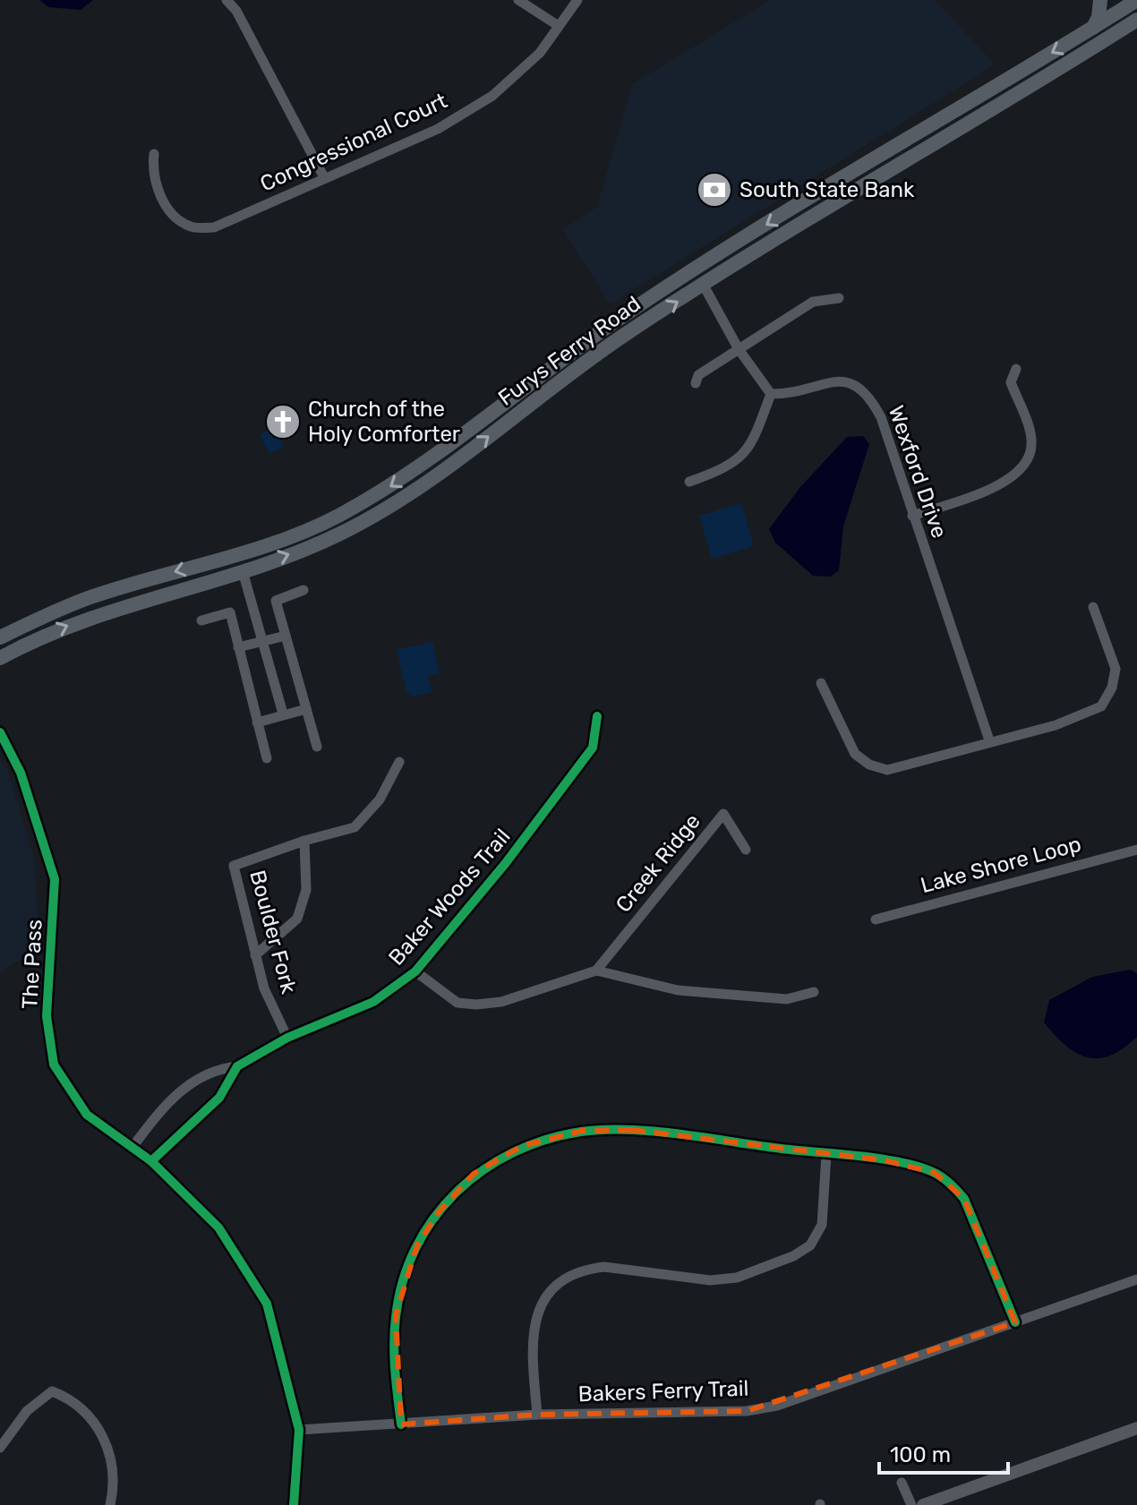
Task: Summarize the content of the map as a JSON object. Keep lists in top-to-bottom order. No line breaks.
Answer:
{"streets":{"main road":["Furys Ferry Road"],"street":["Congressional Court","Wexford Drive","Creek Ridge","Lake Shore Loop","Baker Woods Trail","Boulder Fork","The Pass","Bakers Ferry Trail"]},"crossings":[["Baker Woods Trail","Boulder Fork"],["Baker Woods Trail","The Pass"],["The Pass","Bakers Ferry Trail"]],"places":{"bank":["South State Bank"],"church":["Church of the Holy Comforter"]},"scale_bar":"100 m"}
